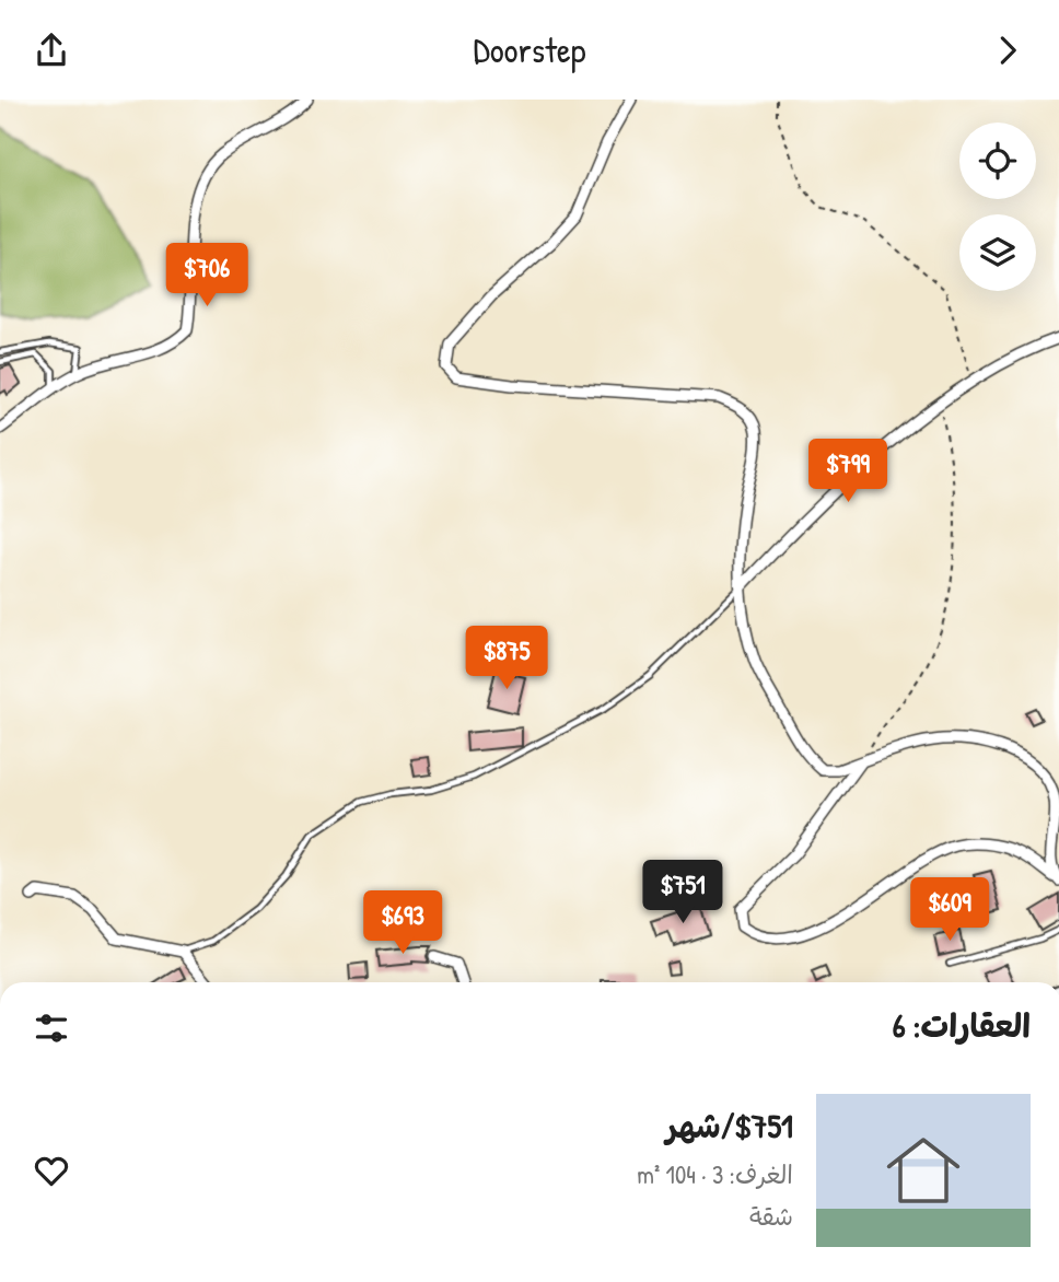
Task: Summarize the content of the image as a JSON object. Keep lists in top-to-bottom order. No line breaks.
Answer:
{"page":{"header":"Doorstep","price":["$706","$799","$875","$751","$609","$693"],"heading":"العقارات: 6","list":[{"name":"$751/شهر","note":"الغرف: 3 · 104 m² · شقة"}]}}
